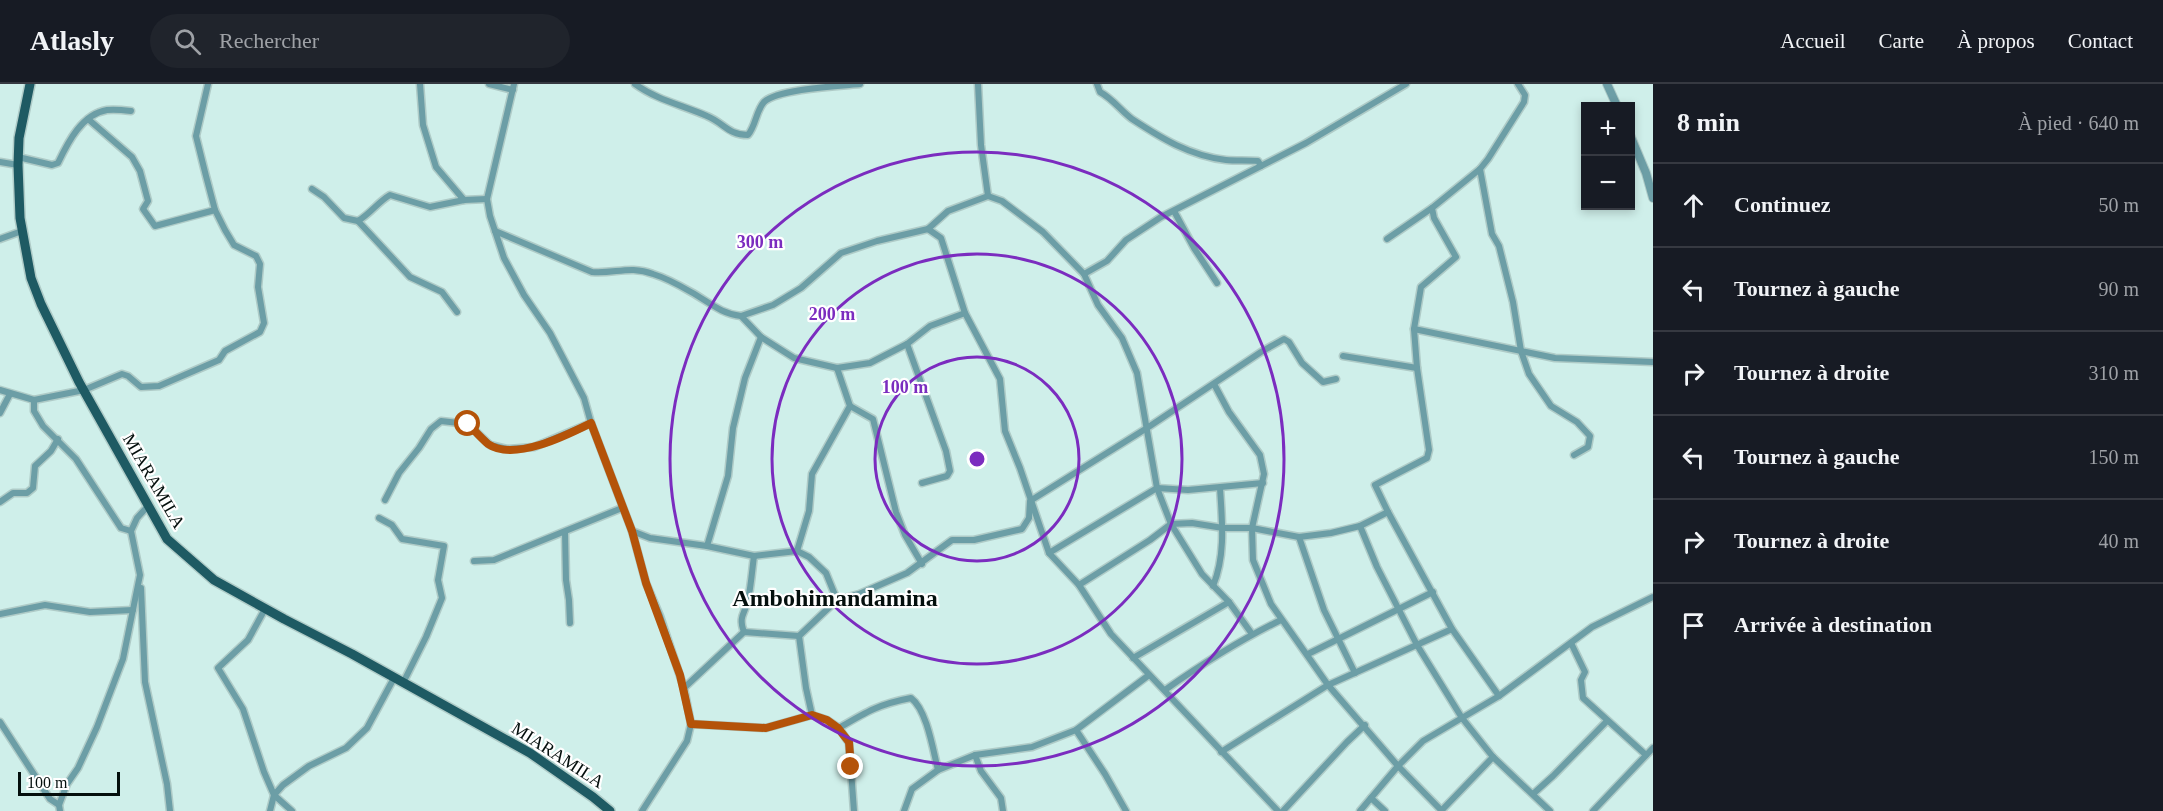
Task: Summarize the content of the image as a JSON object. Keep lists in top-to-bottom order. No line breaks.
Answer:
{"streets":{"main road":["MIARAMILA"]},"districts":["Ambohimandamina"],"scale_bar":"100 m","page":{"header":"Atlasly","search":"Rechercher","nav":["Accueil","Carte","À propos","Contact"],"heading":["8 min","À pied · 640 m"],"map_buttons":["+","−"],"list":[["Continuez","50 m"],["Tournez à gauche","90 m"],["Tournez à droite","310 m"],["Tournez à gauche","150 m"],["Tournez à droite","40 m"],"Arrivée à destination"],"scale":"100 m"},"rings":["300 m","200 m","100 m"]}
